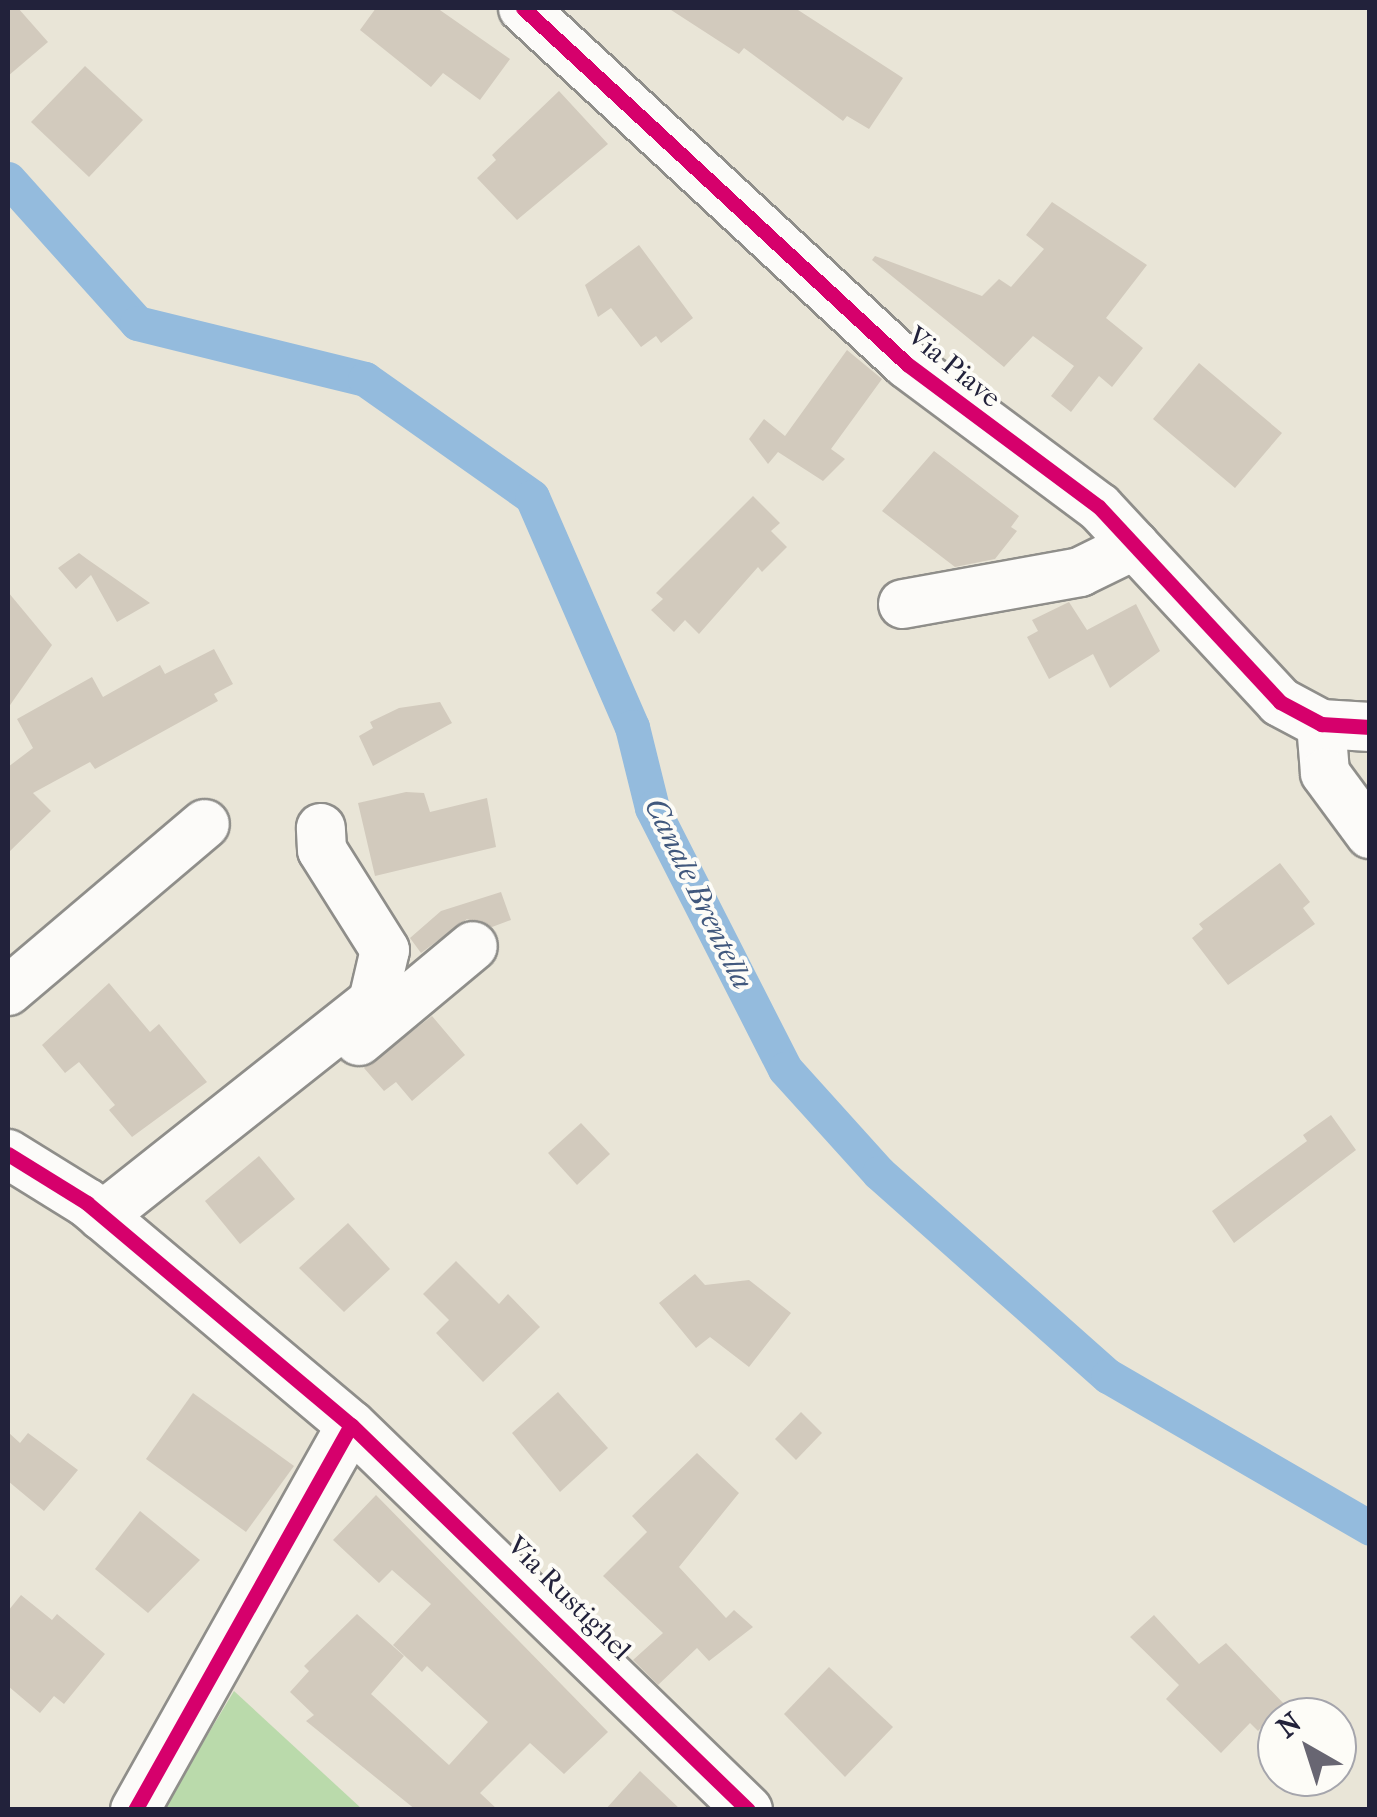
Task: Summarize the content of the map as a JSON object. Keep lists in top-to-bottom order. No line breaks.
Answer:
{"streets":{"street":["Via Piave","Via Rustighel"]},"water":["Canale Brentella"],"north":"top left"}
